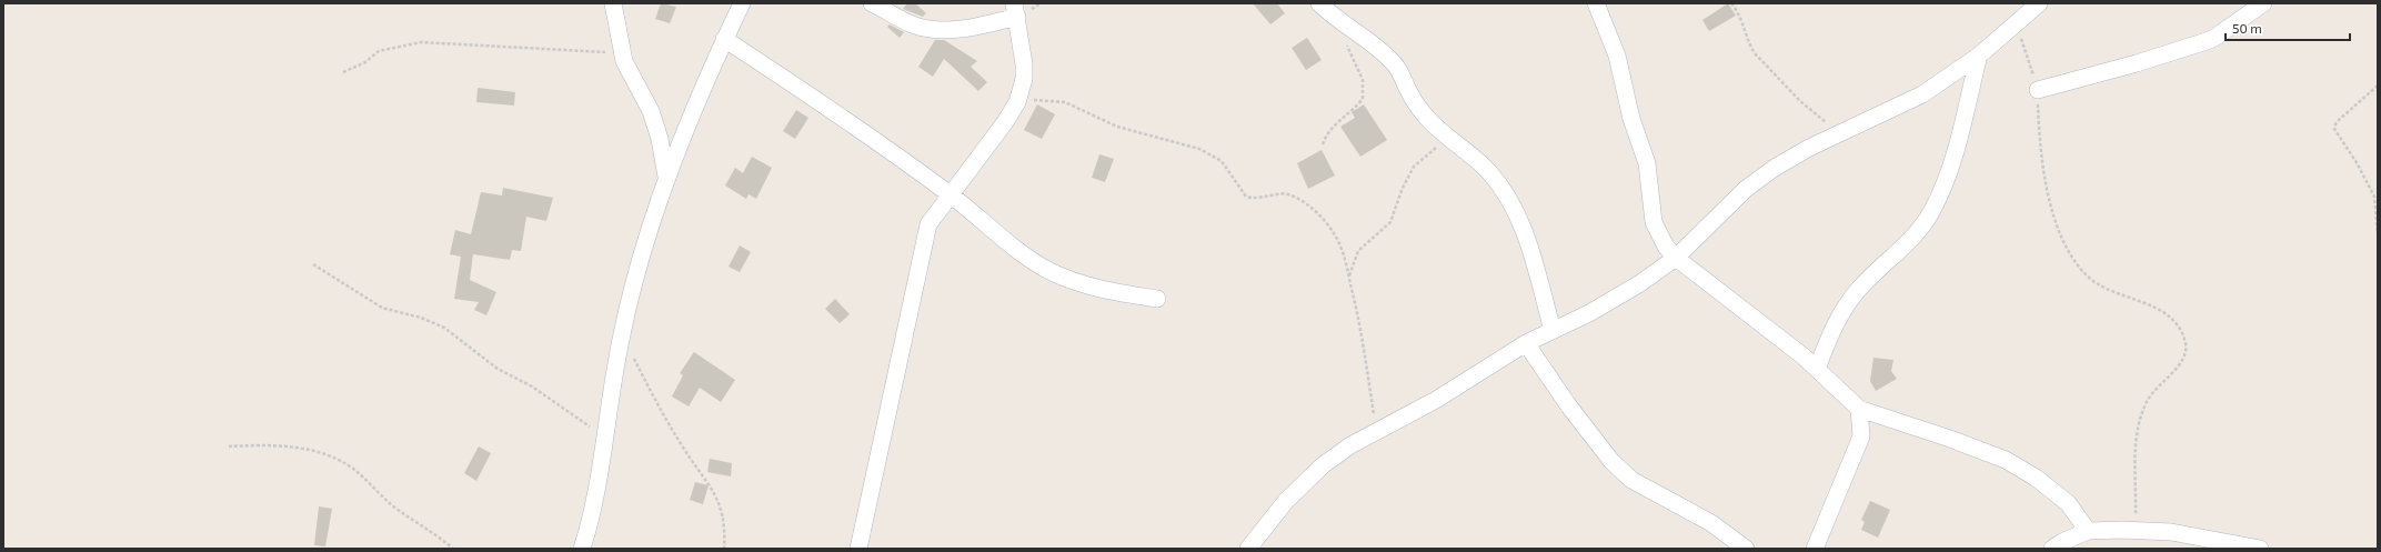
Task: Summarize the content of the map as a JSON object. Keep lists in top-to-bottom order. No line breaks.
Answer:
{"scale_bar":"50 m"}
